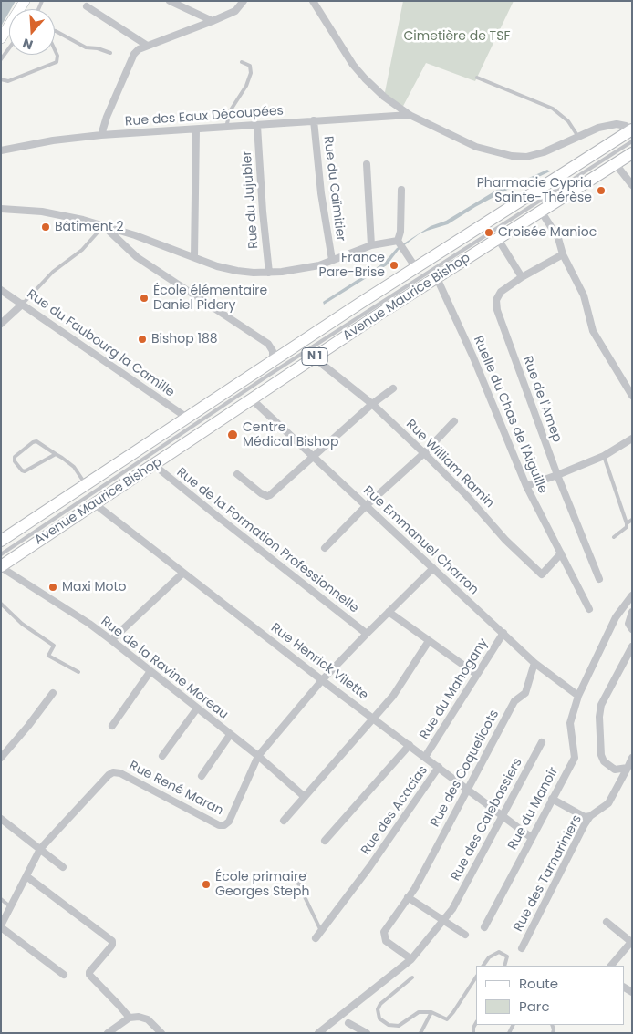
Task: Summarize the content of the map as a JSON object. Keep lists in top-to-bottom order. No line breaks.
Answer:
{"streets":{"main road":["Avenue Maurice Bishop","N 1"],"street":["Rue des Eaux Découpées","Rue du Caïmitier","Rue du Jujubier","Rue du Faubourg la Camille","Rue de l'Amep","Ruelle du Chas de l'Aiguille","Rue William Ramin","Rue de la Formation Professionnelle","Rue Emmanuel Charron","Rue Henrick Vilette","Rue de la Ravine Moreau","Rue du Mahogany","Rue des Coquelicots","Rue René Maran","Rue du Manoir","Rue des Acacias","Rue des Calebassiers","Rue des Tamariniers"]},"crossings":[["Rue des Eaux Découpées","Rue du Caïmitier"],["Rue des Eaux Découpées","Rue du Jujubier"],["Avenue Maurice Bishop","Rue du Faubourg la Camille"],["Avenue Maurice Bishop","Ruelle du Chas de l'Aiguille"],["Avenue Maurice Bishop","Rue William Ramin"],["Avenue Maurice Bishop","Rue de la Formation Professionnelle"],["Avenue Maurice Bishop","Rue Emmanuel Charron"],["Avenue Maurice Bishop","Rue Henrick Vilette"],["Avenue Maurice Bishop","Rue de la Ravine Moreau"],["Ruelle du Chas de l'Aiguille","Rue William Ramin"],["Rue Emmanuel Charron","Rue du Mahogany"],["Rue Emmanuel Charron","Rue des Coquelicots"],["Rue Emmanuel Charron","Rue du Manoir"],["Rue Henrick Vilette","Rue du Mahogany"],["Rue Henrick Vilette","Rue des Coquelicots"],["Rue Henrick Vilette","Rue du Manoir"],["Rue Henrick Vilette","Rue des Acacias"],["Rue Henrick Vilette","Rue des Calebassiers"],["Rue de la Ravine Moreau","Rue René Maran"],["Rue des Coquelicots","Rue des Calebassiers"]],"parks":["Cimetière de TSF"],"places":["Pharmacie Cypria Sainte-Thérèse","Bâtiment 2","Croisée Manioc","France Pare-Brise","École élémentaire Daniel Pidery","Bishop 188","Centre Médical Bishop","Maxi Moto","École primaire Georges Steph"],"legend":["Route","Parc"],"north":"bottom"}
